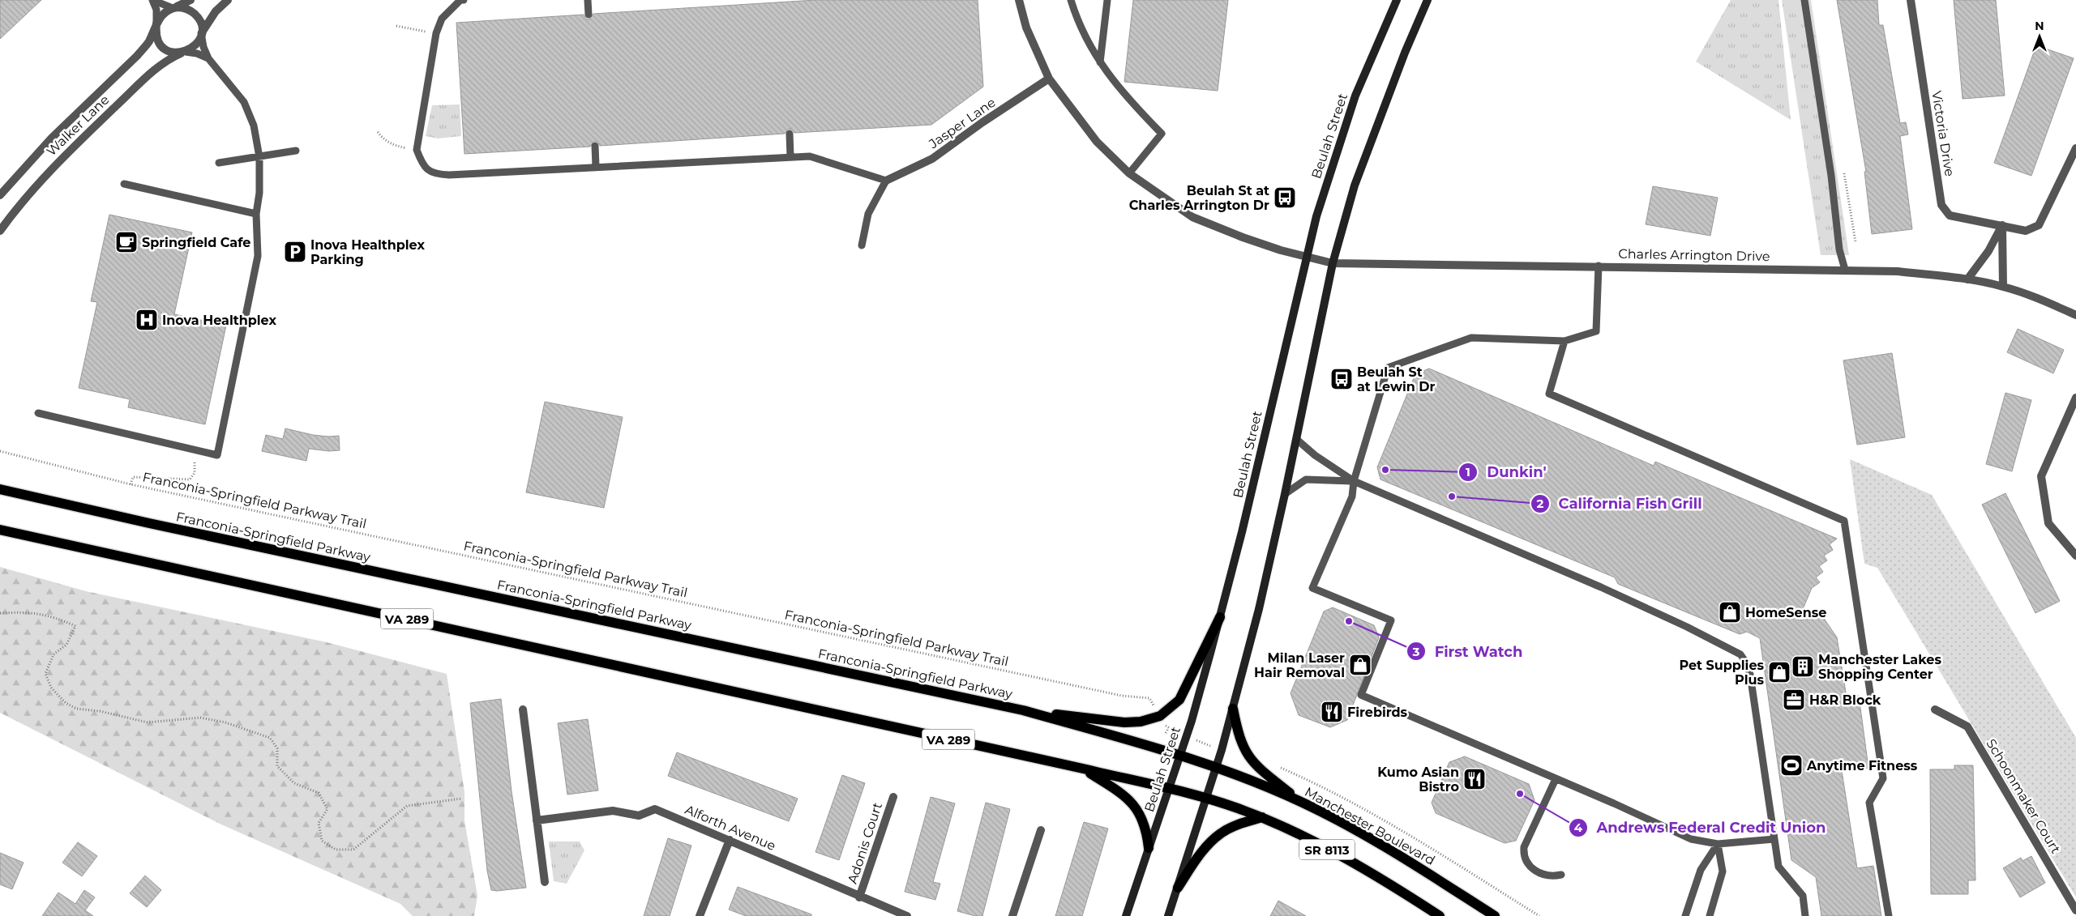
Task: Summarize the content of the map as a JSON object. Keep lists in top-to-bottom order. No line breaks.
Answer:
{"streets":{"main road":["Beulah Street","Franconia-Springfield Parkway","VA 289","Manchester Boulevard","SR 8113"],"street":["Jasper Lane","Walker Lane","Victoria Drive","Charles Arrington Drive","Schoonmaker Court","Alforth Avenue","Adonis Court"],"path":["Franconia-Springfield Parkway Trail"]},"crossings":[["Jasper Lane","Charles Arrington Drive"],["Beulah Street","Charles Arrington Drive"],["Beulah Street","Franconia-Springfield Parkway"],["Beulah Street","VA 289"],["Beulah Street","Manchester Boulevard"],["Beulah Street","SR 8113"],["Franconia-Springfield Parkway","Manchester Boulevard"],["VA 289","SR 8113"],["Alforth Avenue","Adonis Court"]],"places":{"bus stop":["Beulah St at Charles Arrington Dr","Beulah St at Lewin Dr"],"cafe":["Springfield Cafe"],"parking":["Inova Healthplex Parking"],"hospital":["Inova Healthplex"],"other":["Dunkin'","California Fish Grill","First Watch","Andrews Federal Credit Union"],"shop":["HomeSense","Milan Laser Hair Removal","Pet Supplies Plus"],"building":["Manchester Lakes Shopping Center"],"office":["H&R Block"],"restaurant":["Firebirds","Kumo Asian Bistro"],"sports":["Anytime Fitness"]},"north":"top"}
